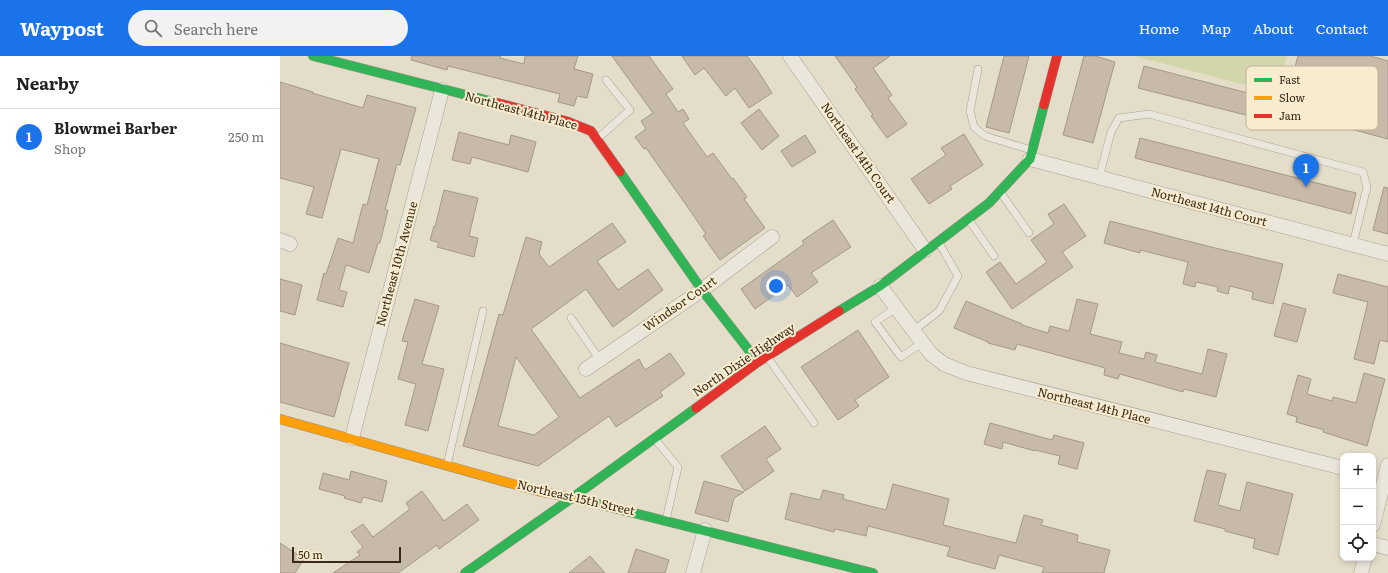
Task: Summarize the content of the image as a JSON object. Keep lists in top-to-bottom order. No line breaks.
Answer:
{"streets":{"street":["Northeast 14th Place","Northeast 14th Court","Northeast 10th Avenue","Windsor Court","North Dixie Highway","Northeast 15th Street"]},"crossings":[["Northeast 14th Place","Northeast 10th Avenue"],["Northeast 14th Place","Windsor Court"],["Northeast 14th Place","North Dixie Highway"],["Northeast 14th Court","North Dixie Highway"],["Northeast 10th Avenue","Northeast 15th Street"],["North Dixie Highway","Northeast 15th Street"]],"legend":["Fast","Slow","Jam"],"scale_bar":"50 m","page":{"header":"Waypost","search":"Search here","nav":["Home","Map","About","Contact"],"heading":"Nearby","list":[{"mark":"1","name":"Blowmei Barber","note":"Shop","value":"250 m"}],"pins":"1","map_buttons":["+","−"],"scale":"50 m"}}
